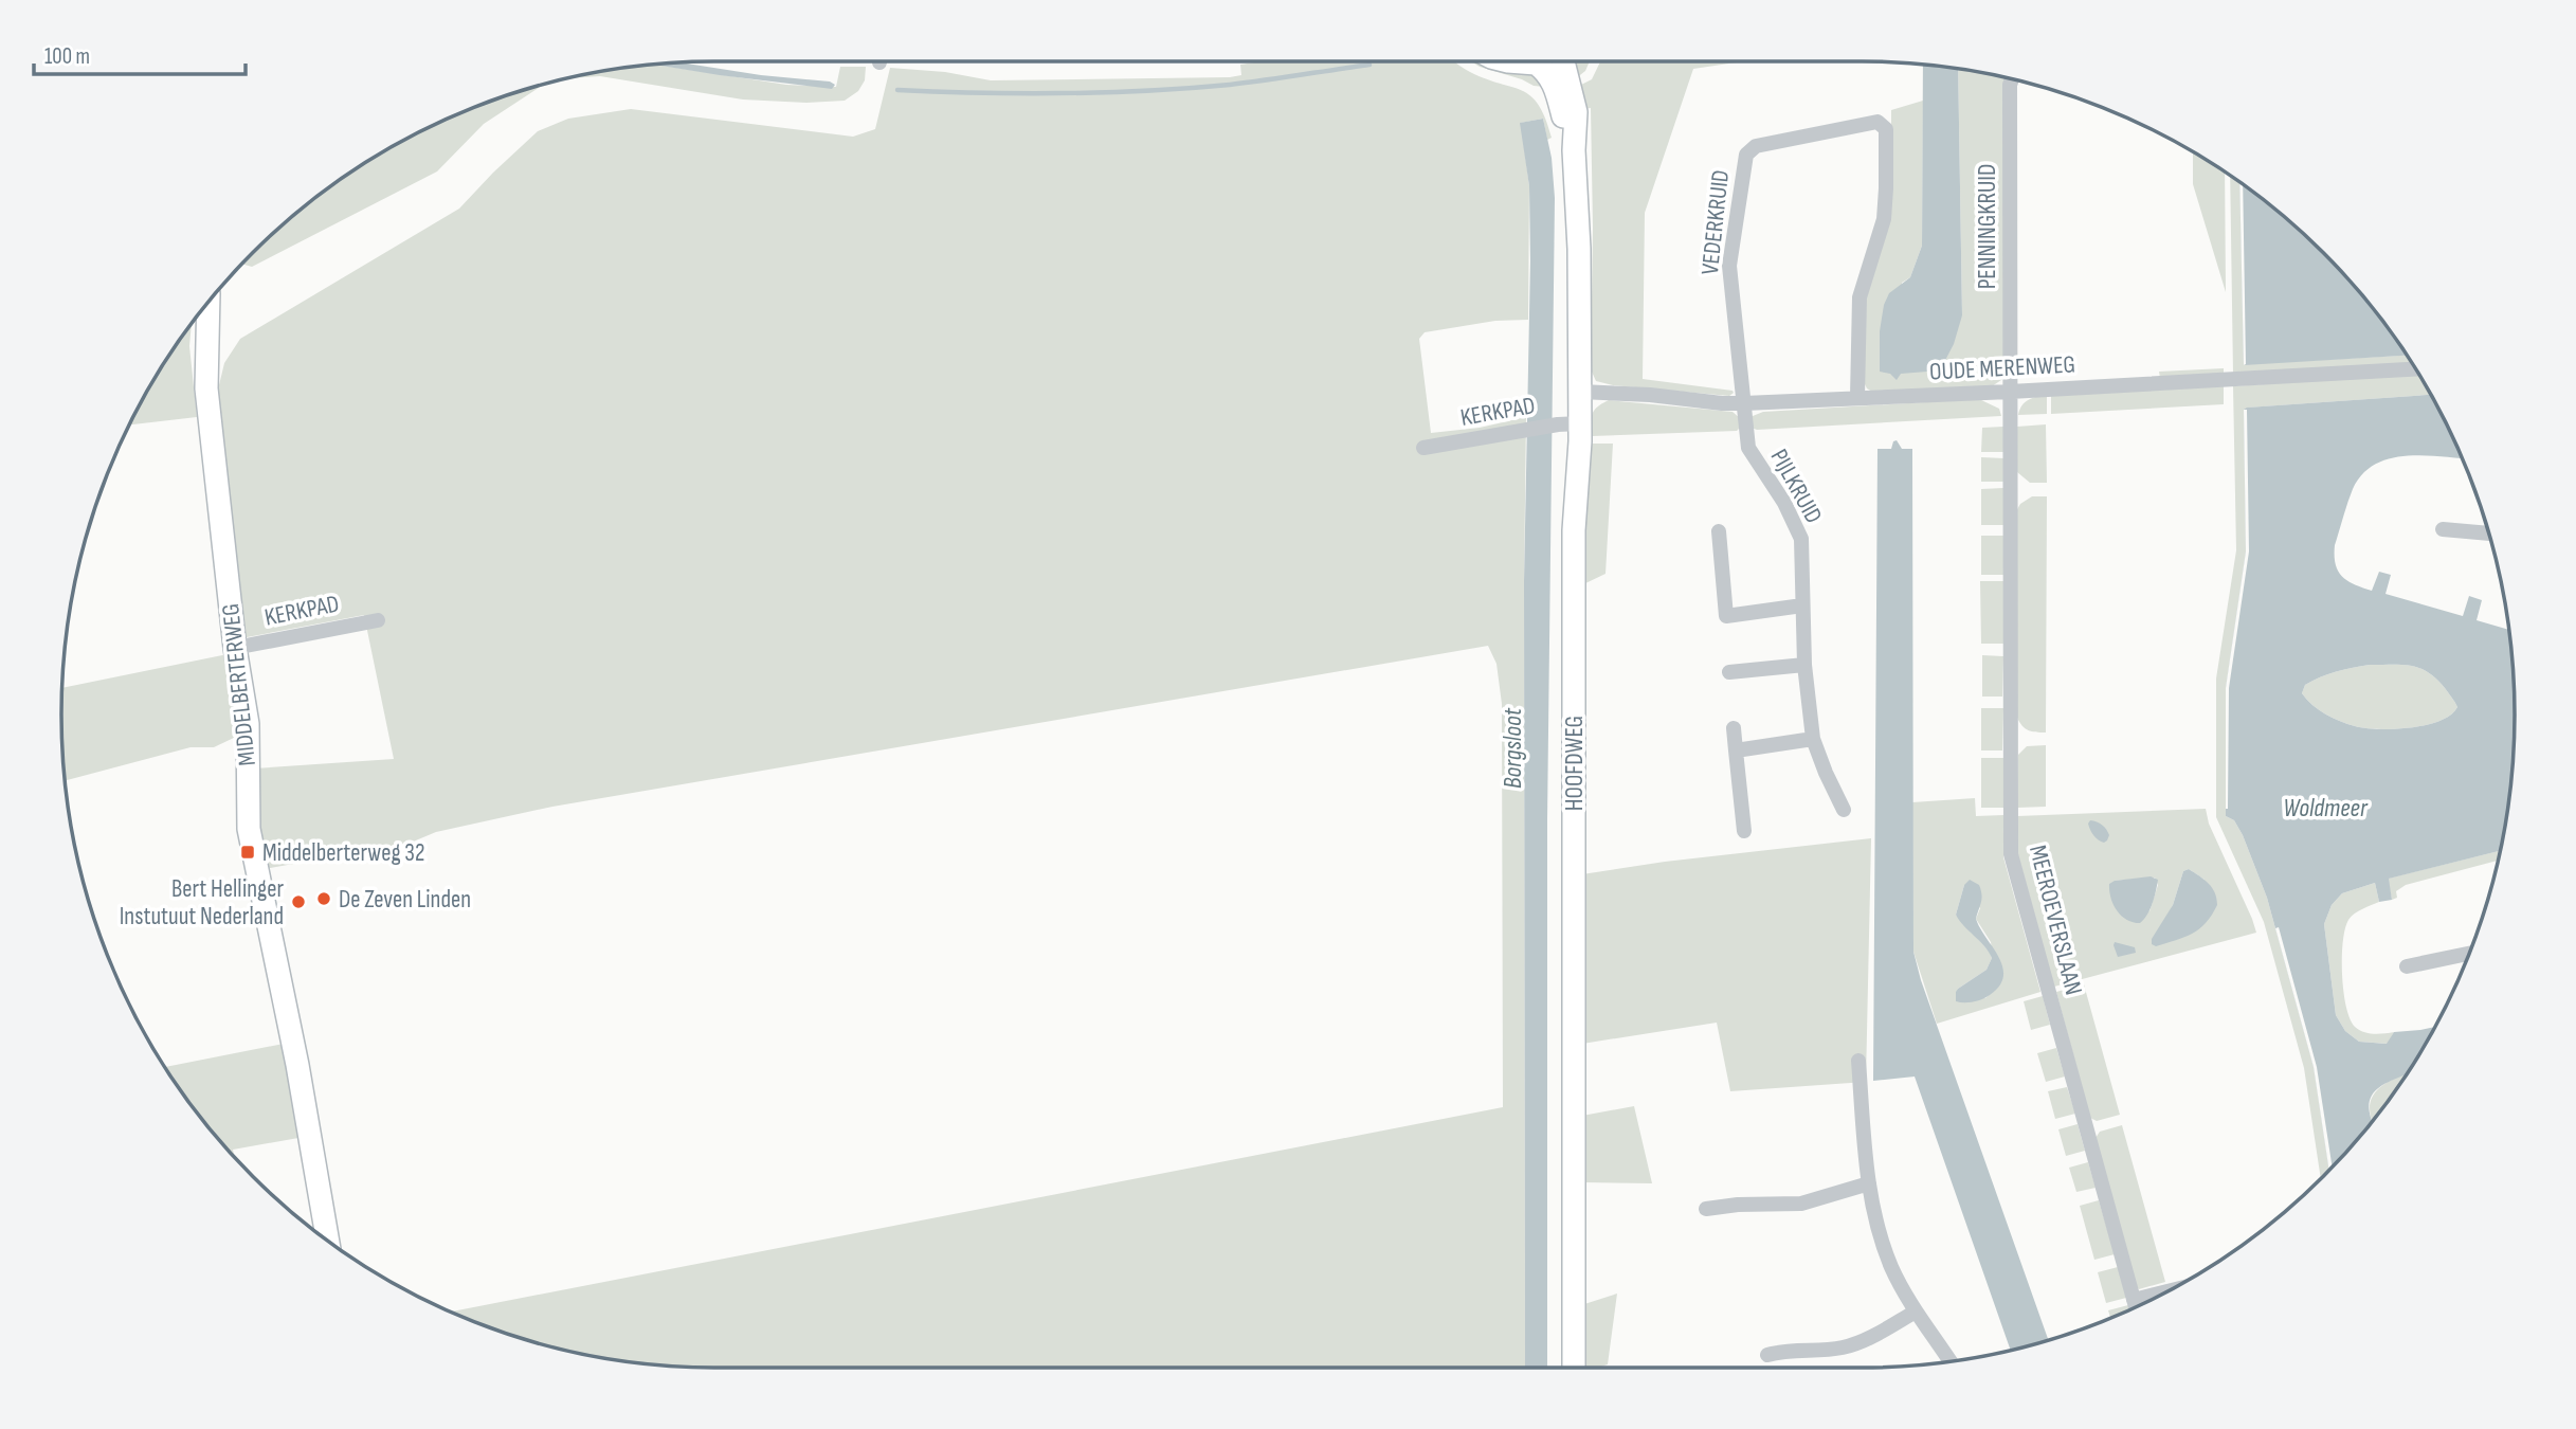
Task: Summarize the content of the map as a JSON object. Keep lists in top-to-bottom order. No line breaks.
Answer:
{"streets":{"main road":["MIDDELBERTERWEG","HOOFDWEG"],"street":["VEDERKRUID","PENNINGKRUID","OUDE MERENWEG","KERKPAD","PIJLKRUID","MEEROEVERSLAAN"]},"crossings":[["VEDERKRUID","OUDE MERENWEG"],["VEDERKRUID","PIJLKRUID"],["PENNINGKRUID","OUDE MERENWEG"],["PENNINGKRUID","MEEROEVERSLAAN"],["OUDE MERENWEG","PIJLKRUID"],["OUDE MERENWEG","HOOFDWEG"],["OUDE MERENWEG","MEEROEVERSLAAN"],["KERKPAD","MIDDELBERTERWEG"],["KERKPAD","HOOFDWEG"]],"water":["Borgsloot","Woldmeer"],"places":{"transit":["Middelberterweg 32"],"other":["De Zeven Linden","Bert Hellinger Instutuut Nederland"]},"scale_bar":"100 m"}
